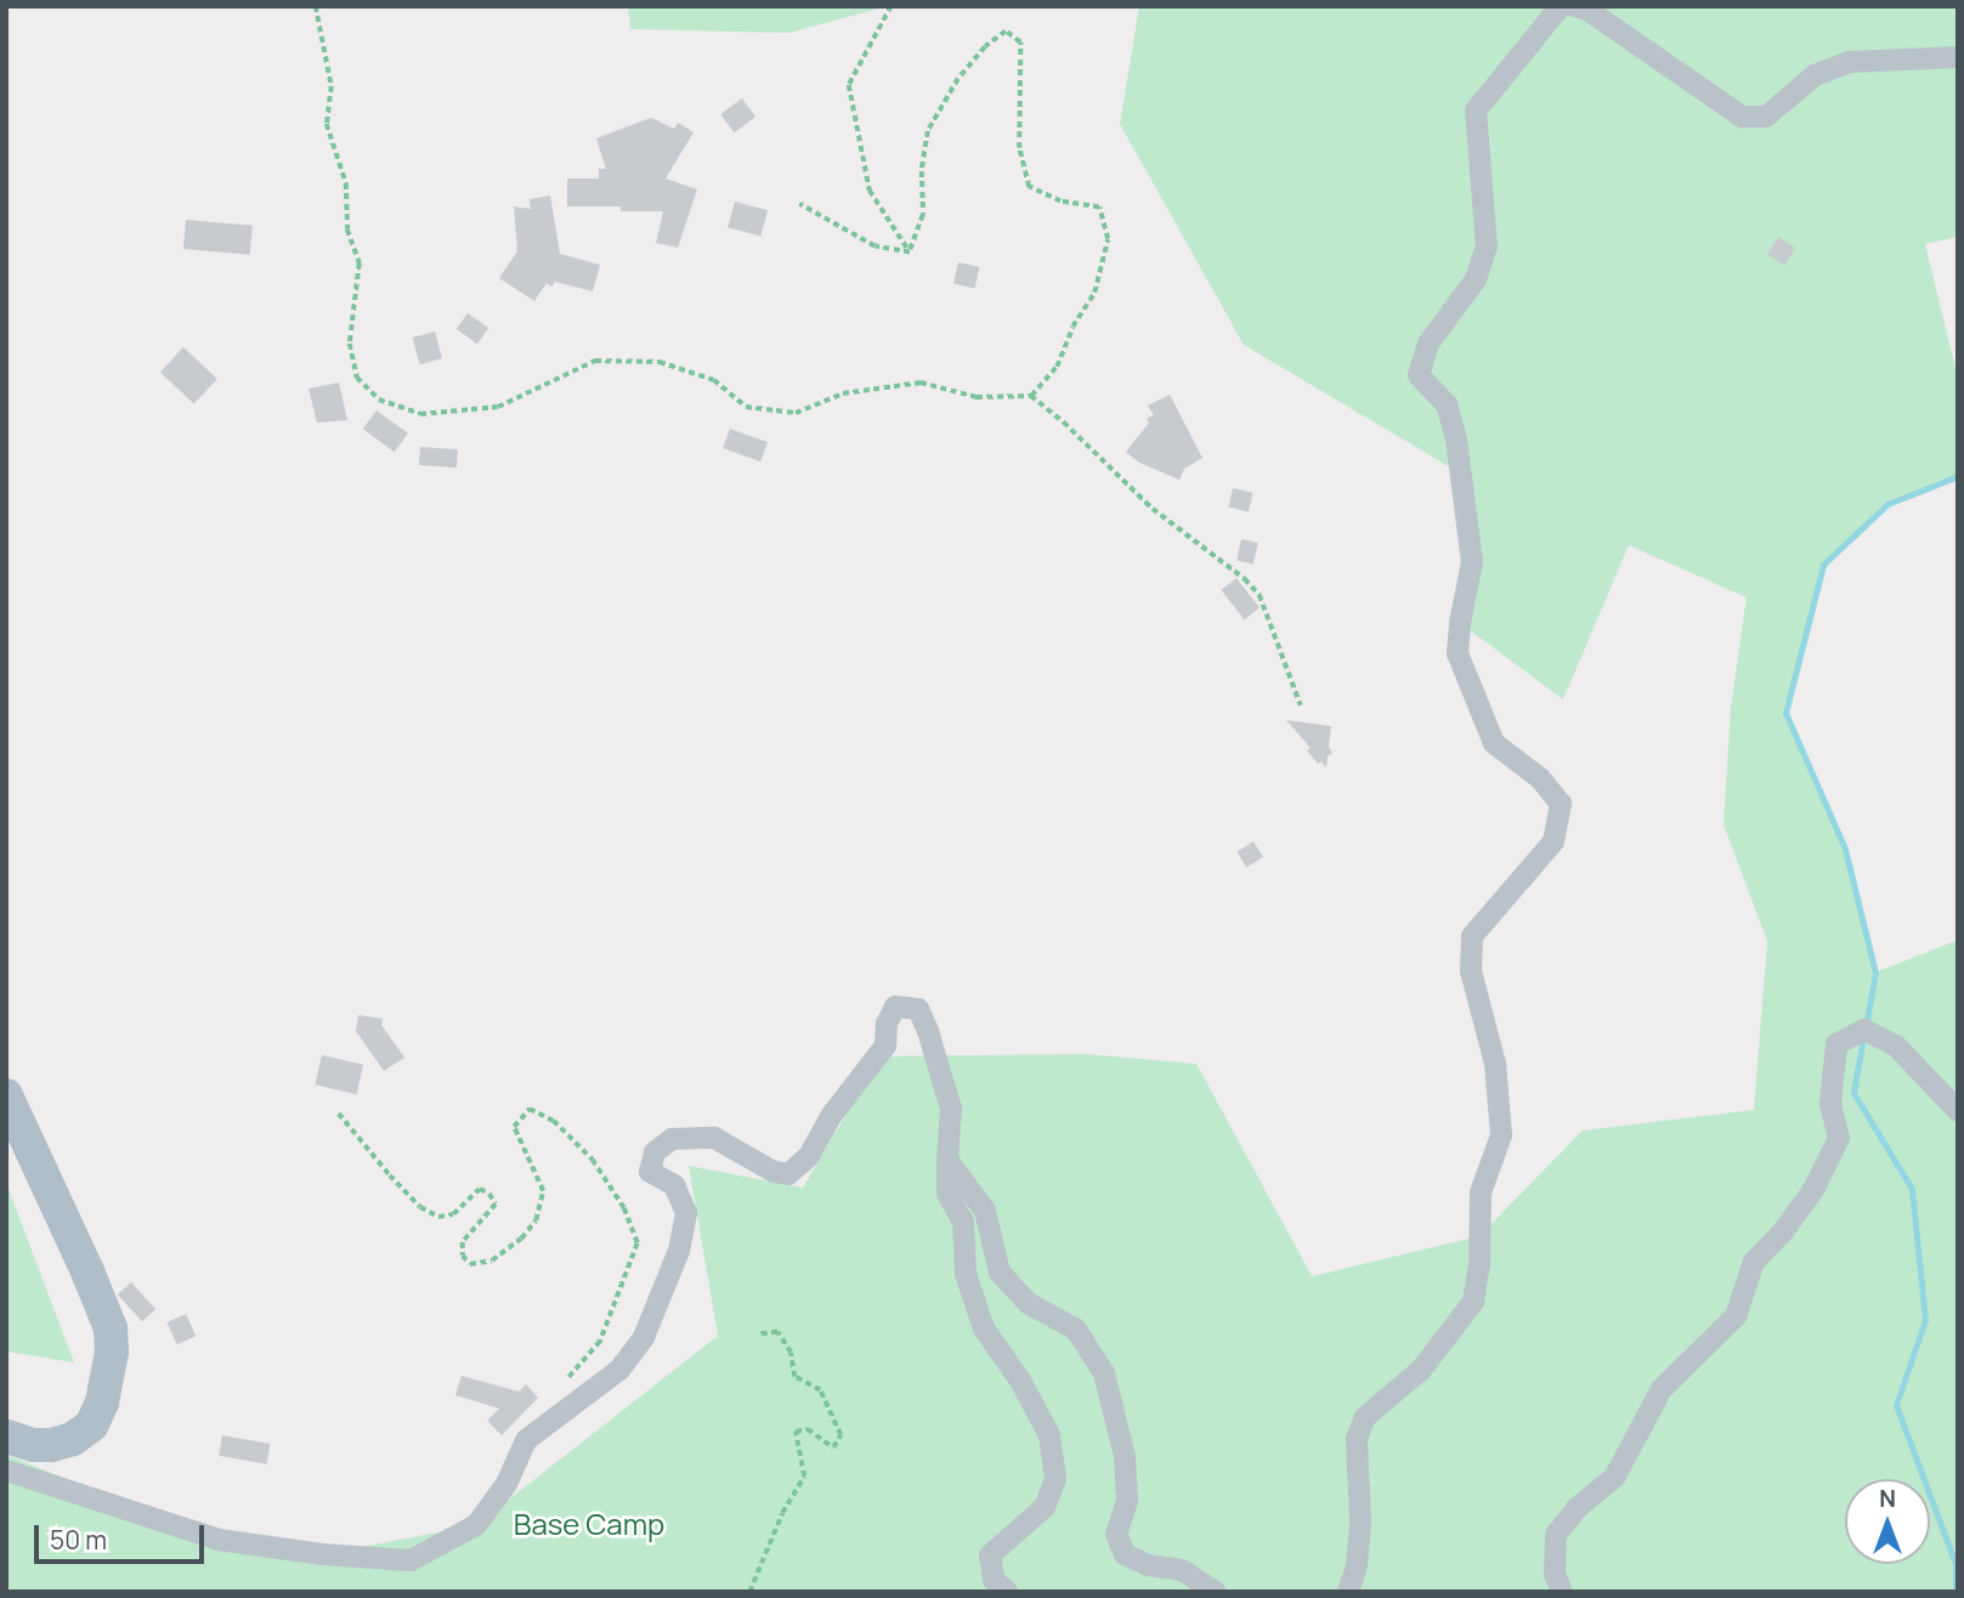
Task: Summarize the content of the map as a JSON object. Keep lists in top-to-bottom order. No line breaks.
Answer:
{"parks":["Base Camp"],"scale_bar":"50 m","north":"top"}
